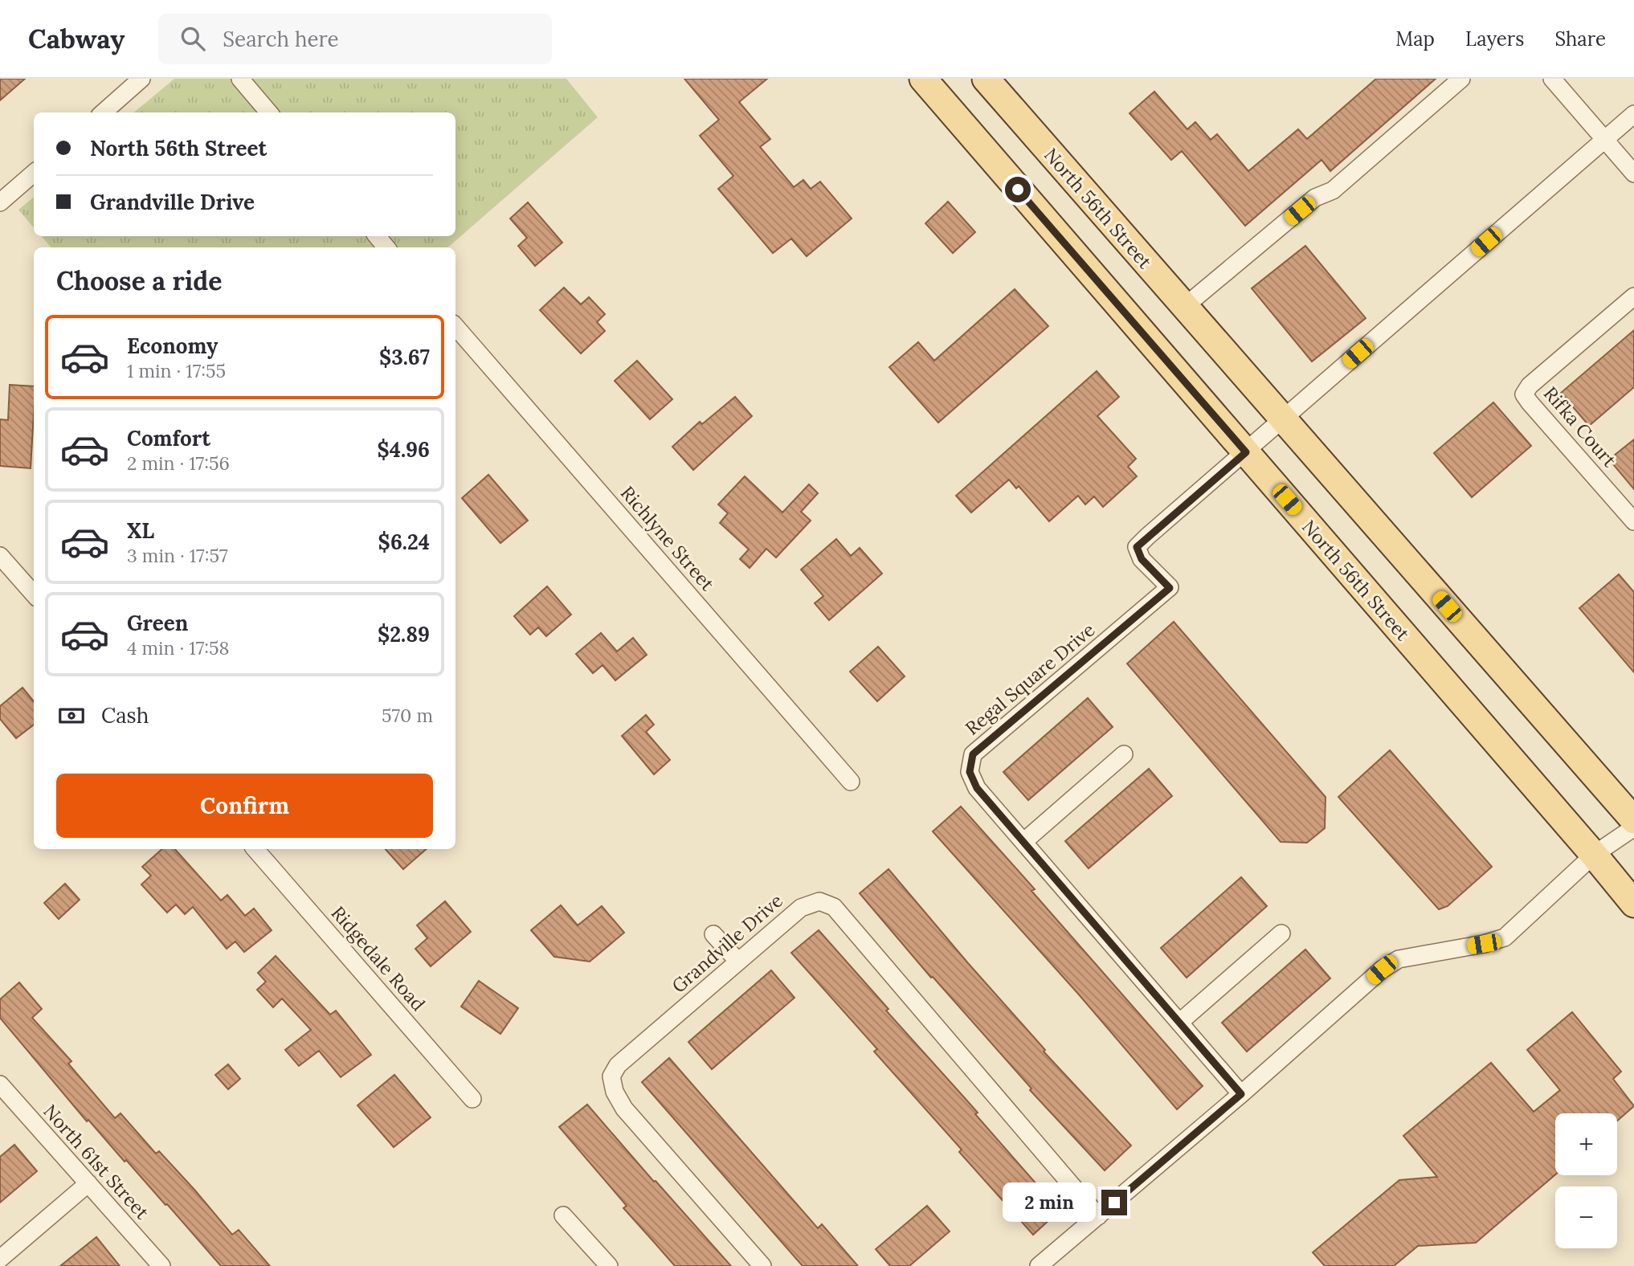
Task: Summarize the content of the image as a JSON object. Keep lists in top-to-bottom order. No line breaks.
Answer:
{"streets":{"main road":["North 56th Street"],"street":["Rifka Court","Richlyne Street","Regal Square Drive","Grandville Drive","Ridgedale Road","North 61st Street"]},"crossings":[["North 56th Street","Regal Square Drive"]],"page":{"header":"Cabway","search":"Search here","nav":["Map","Layers","Share"],"banner":["North 56th Street","Grandville Drive"],"heading":"Choose a ride","list":[{"name":"Economy","note":"1 min · 17:55","value":"$3.67"},{"name":"Comfort","note":"2 min · 17:56","value":"$4.96"},{"name":"XL","note":"3 min · 17:57","value":"$6.24"},{"name":"Green","note":"4 min · 17:58","value":"$2.89"}],"pay":["Cash","570 m"],"buttons":"Confirm","map_buttons":["+","−"],"bubble":"2 min"}}
